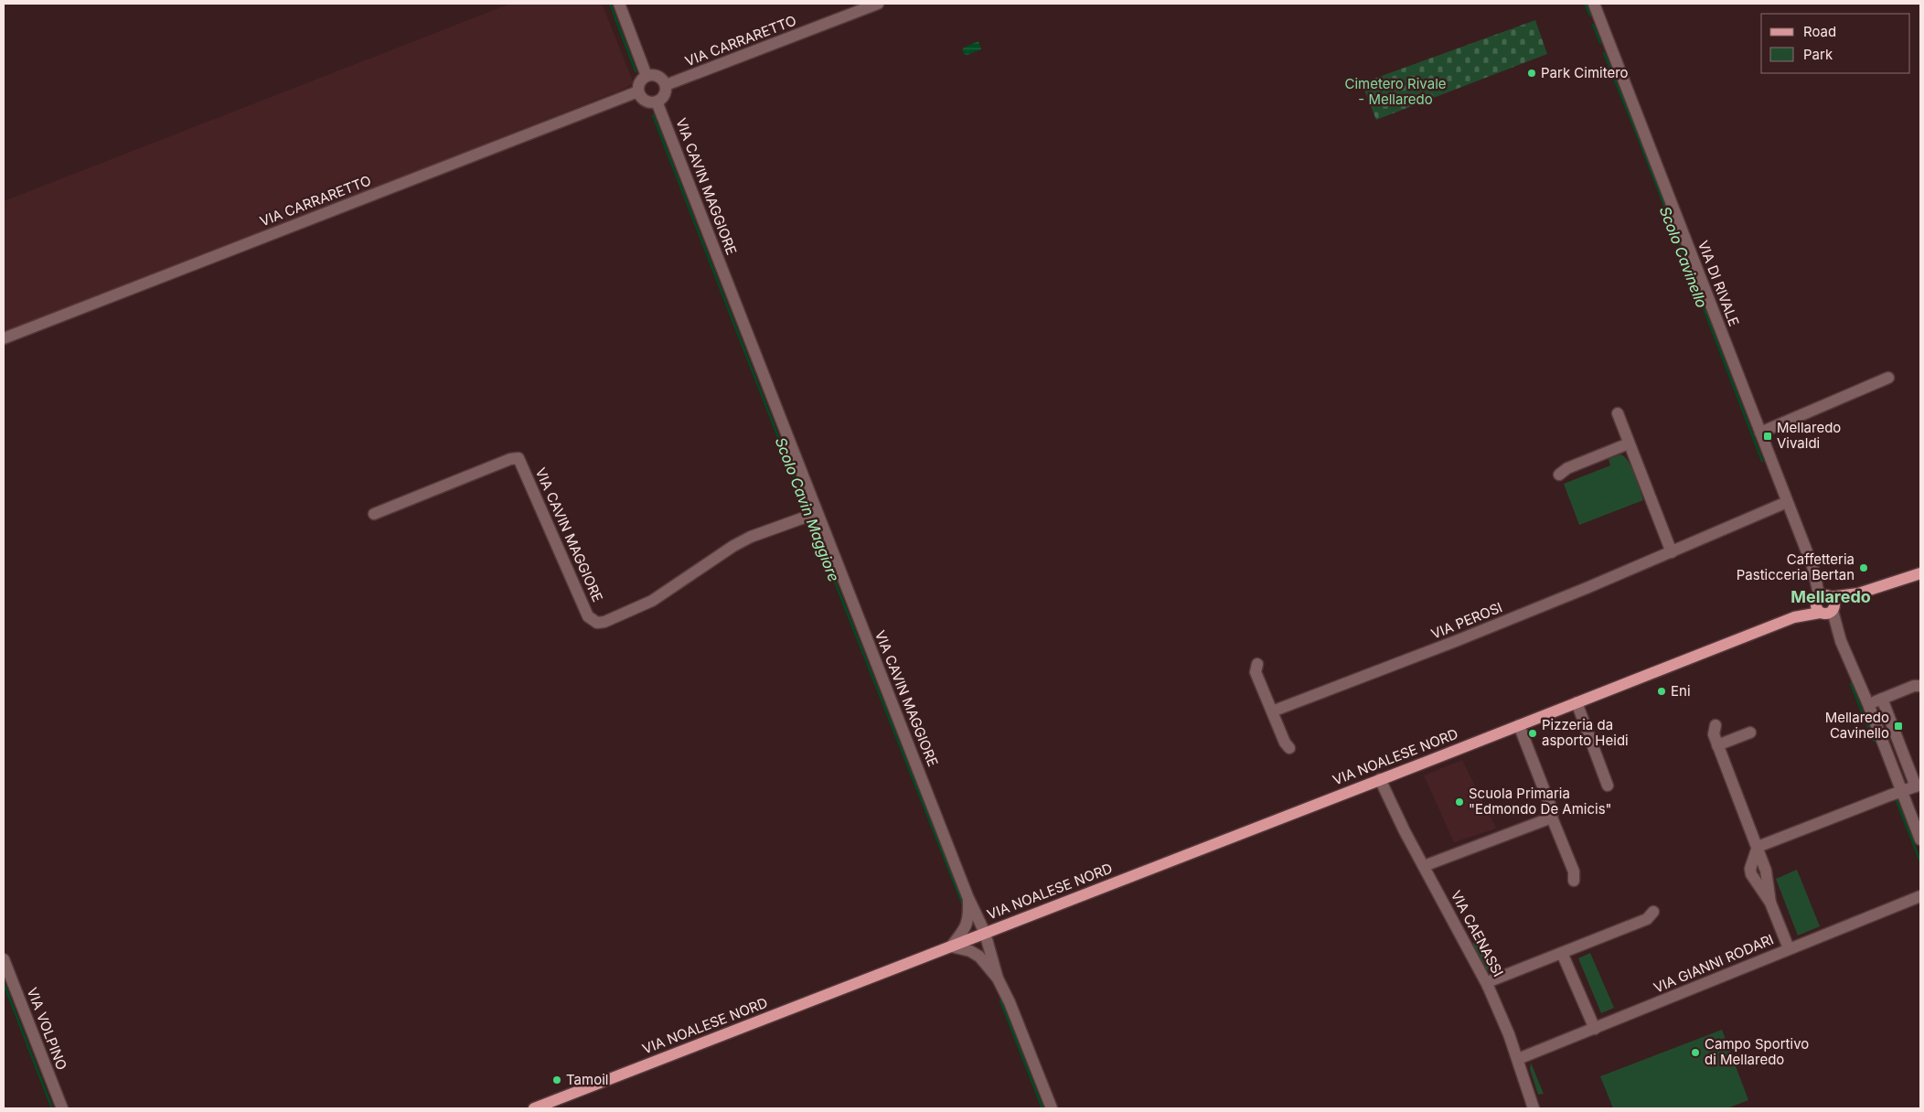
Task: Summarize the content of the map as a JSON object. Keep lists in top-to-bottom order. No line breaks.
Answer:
{"streets":{"main road":["VIA NOALESE NORD"],"street":["VIA CARRARETTO","VIA CAVIN MAGGIORE","VIA DI RIVALE","VIA PEROSI","VIA CAENASSI","VIA GIANNI RODARI","VIA VOLPINO"]},"crossings":[["VIA CARRARETTO","VIA CAVIN MAGGIORE"],["VIA CAVIN MAGGIORE","VIA NOALESE NORD"],["VIA DI RIVALE","VIA PEROSI"],["VIA DI RIVALE","VIA NOALESE NORD"],["VIA NOALESE NORD","VIA CAENASSI"],["VIA CAENASSI","VIA GIANNI RODARI"]],"districts":["Mellaredo"],"water":["Scolo Cavinello","Scolo Cavin Maggiore"],"parks":["Cimetero Rivale - Mellaredo"],"places":{"other":["Park Cimitero","Caffetteria Pasticceria Bertan","Eni","Pizzeria da asporto Heidi","Scuola Primaria \"Edmondo De Amicis\"","Campo Sportivo di Mellaredo","Tamoil"],"transit":["Mellaredo Vivaldi","Mellaredo Cavinello"]},"legend":["Road","Park"]}
